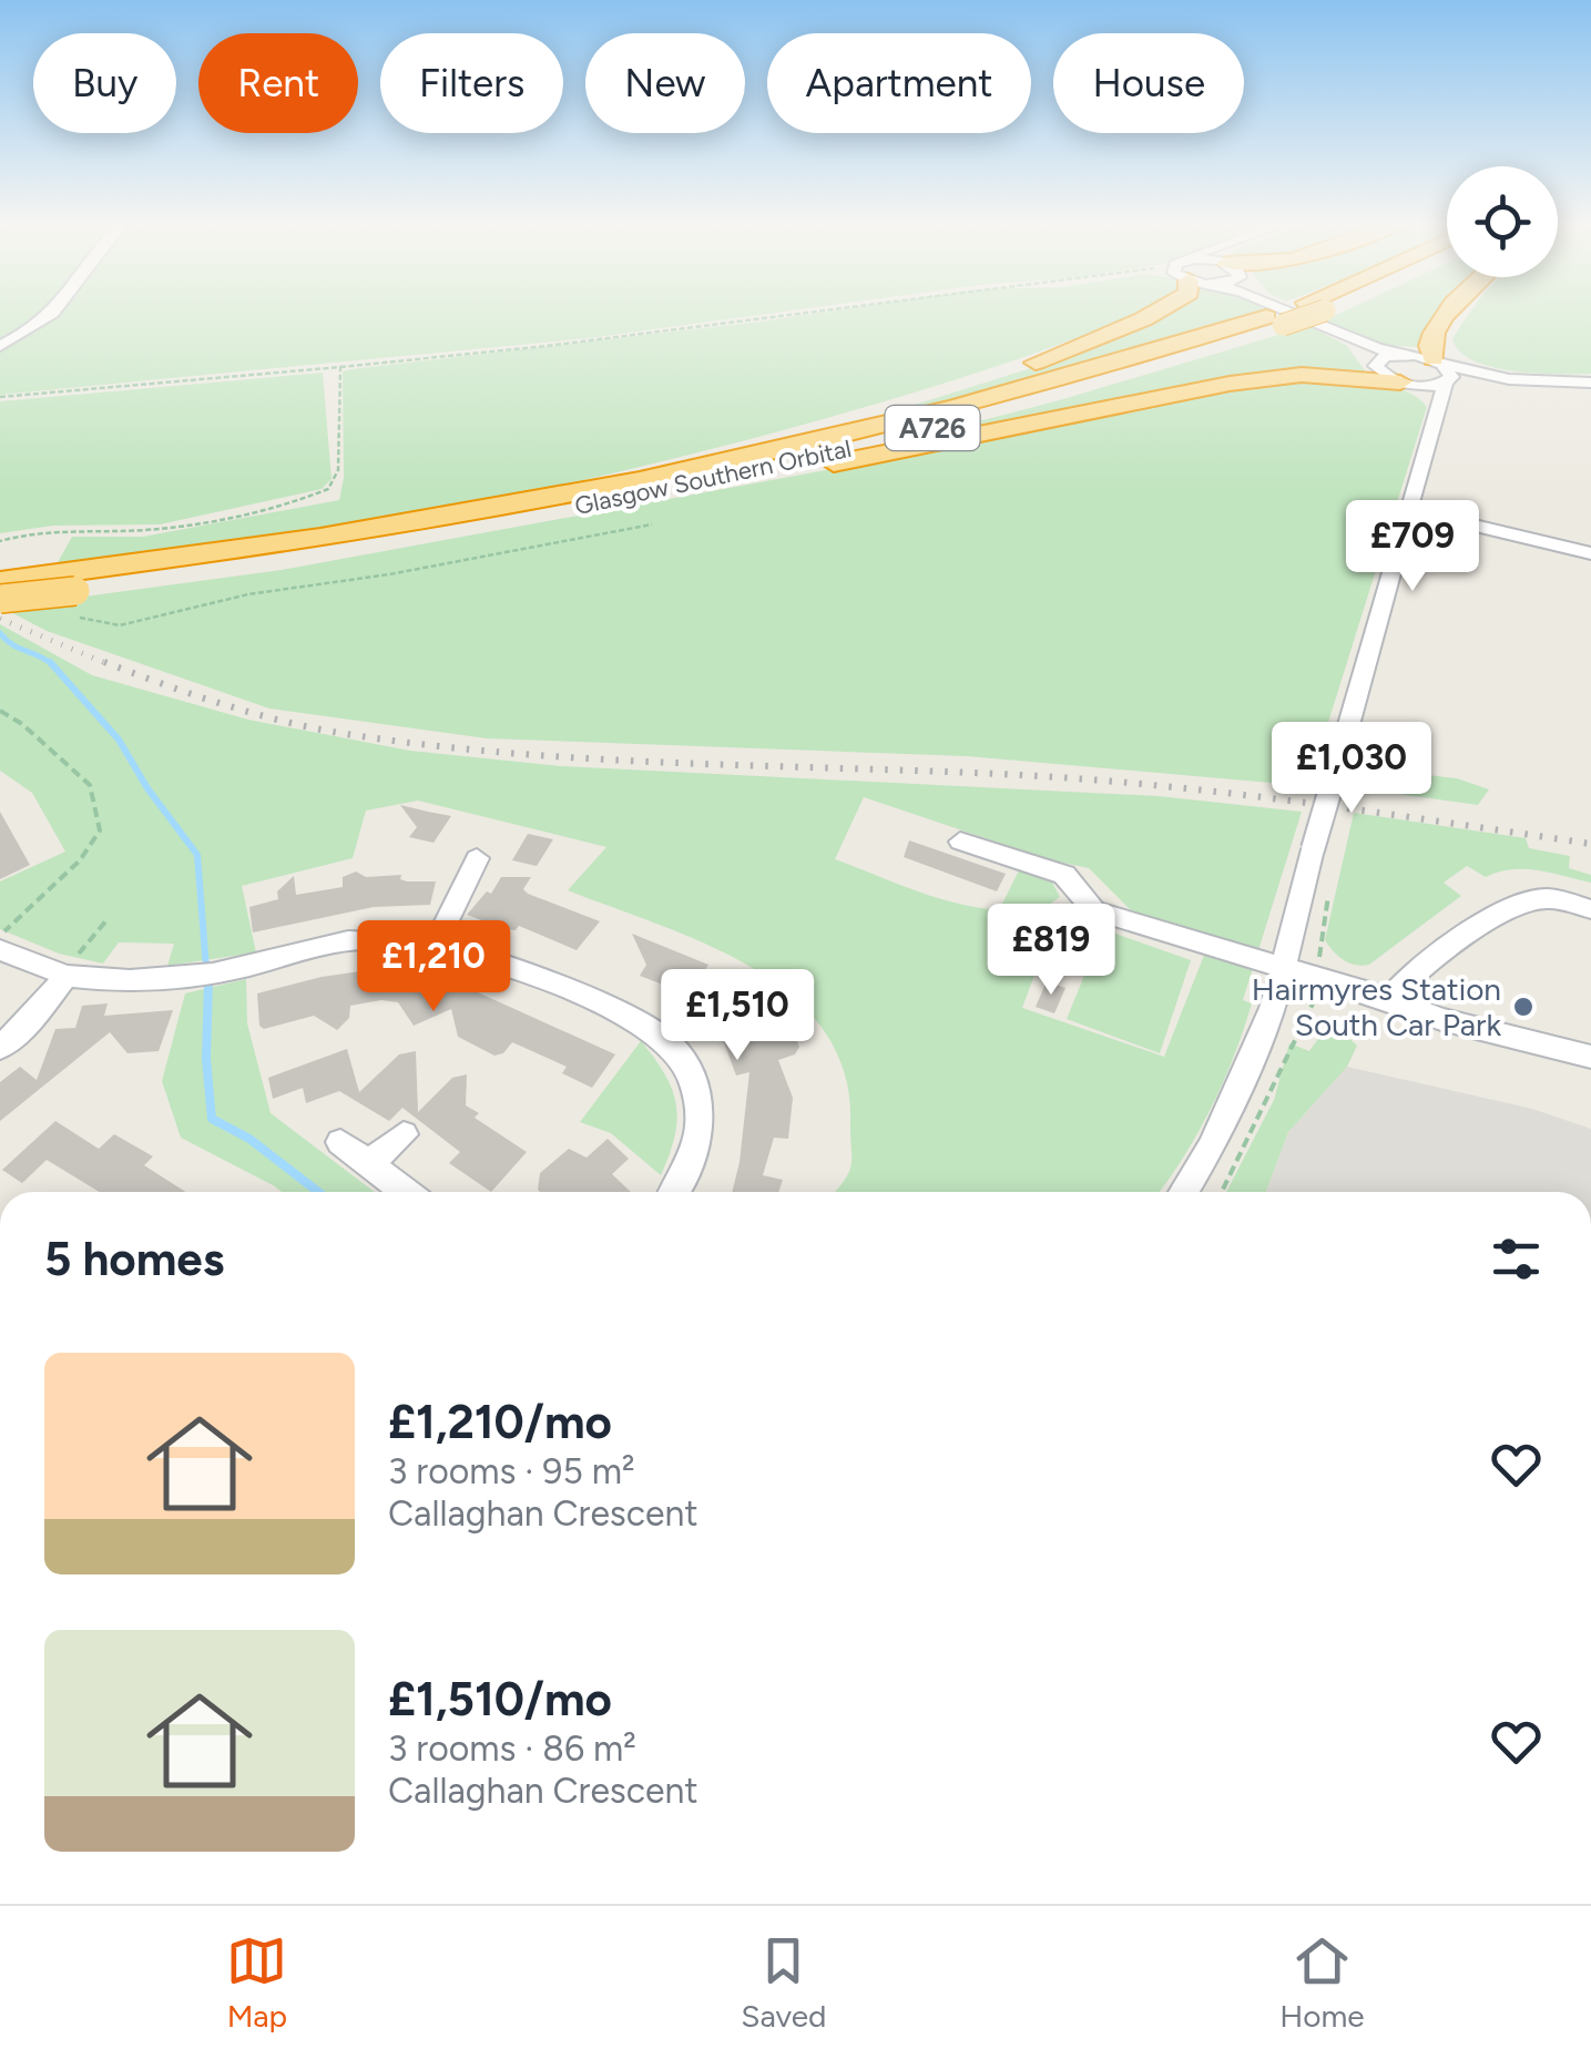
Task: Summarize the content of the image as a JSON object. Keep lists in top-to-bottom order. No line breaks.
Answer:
{"streets":{"highway":["A726","Glasgow Southern Orbital"]},"crossings":[["A726","Glasgow Southern Orbital"]],"places":["Hairmyres Station South Car Park"],"page":{"chip":["Buy","Rent","Filters","New","Apartment","House"],"price":["£709","£1,030","£819","£1,210","£1,510"],"heading":"5 homes","list":[{"name":"£1,210/mo","note":"3 rooms · 95 m² · Callaghan Crescent"},{"name":"£1,510/mo","note":"3 rooms · 86 m² · Callaghan Crescent"}],"tabs":["Map","Saved","Home"]}}
